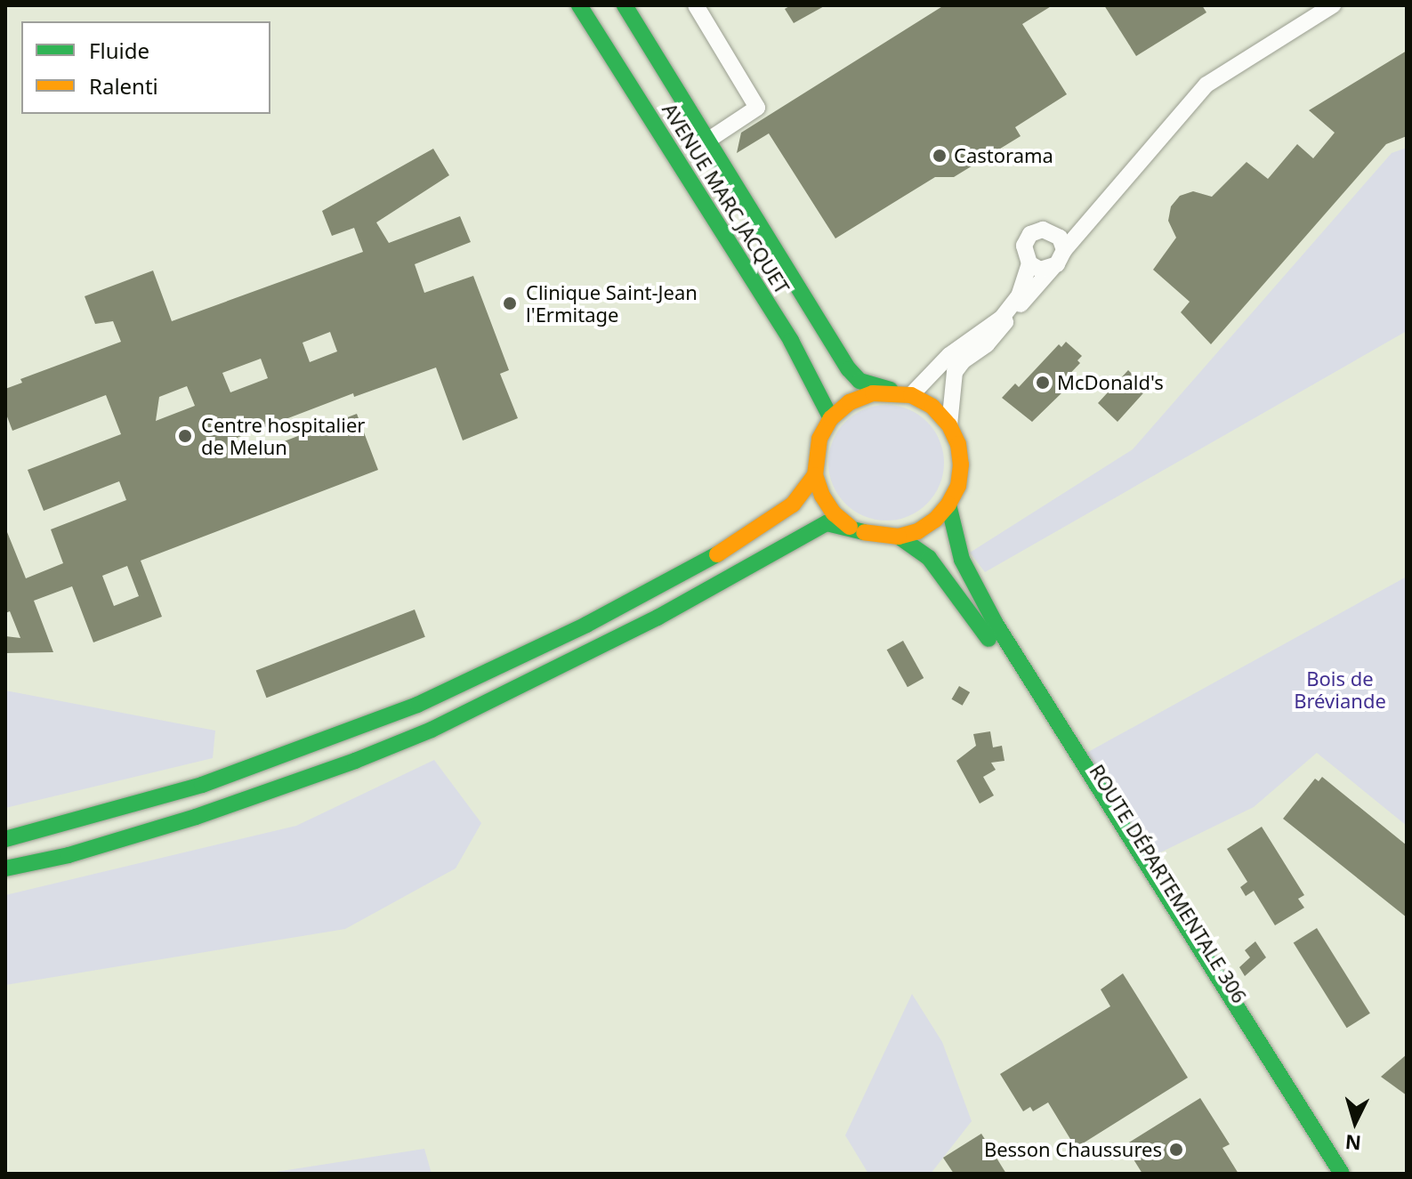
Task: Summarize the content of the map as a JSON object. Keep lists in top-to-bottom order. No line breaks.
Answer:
{"streets":{"main road":["AVENUE MARC JACQUET","ROUTE DÉPARTEMENTALE 306"]},"parks":["Bois de Bréviande"],"places":["Castorama","Clinique Saint-Jean l'Ermitage","McDonald's","Centre hospitalier de Melun","Besson Chaussures"],"legend":["Fluide","Ralenti"],"north":"bottom"}
